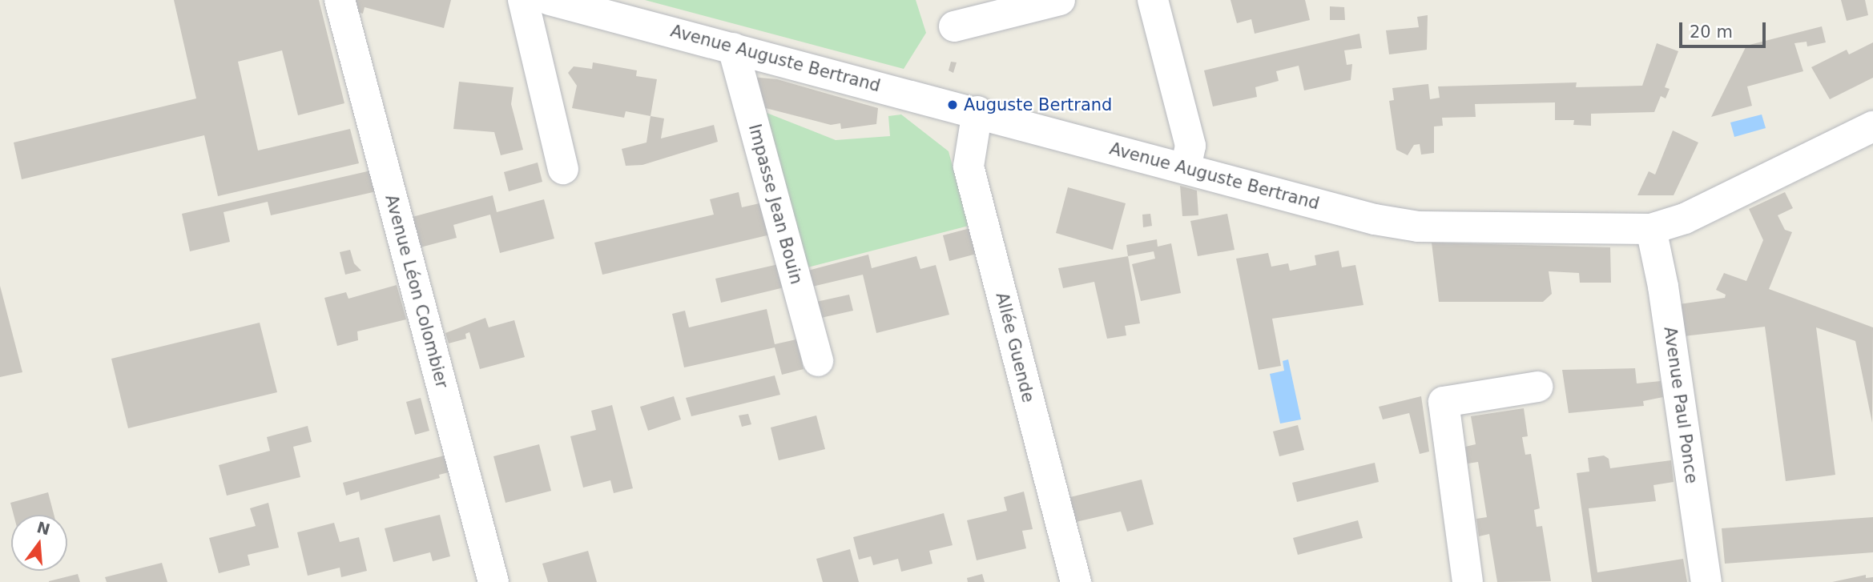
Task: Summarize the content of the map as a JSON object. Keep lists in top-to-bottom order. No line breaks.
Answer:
{"streets":{"street":["Avenue Auguste Bertrand","Impasse Jean Bouin","Avenue Léon Colombier","Allée Guende","Avenue Paul Ponce"]},"crossings":[["Avenue Auguste Bertrand","Impasse Jean Bouin"],["Avenue Auguste Bertrand","Allée Guende"],["Avenue Auguste Bertrand","Avenue Paul Ponce"]],"places":["Auguste Bertrand"],"scale_bar":"20 m","north":"top"}
